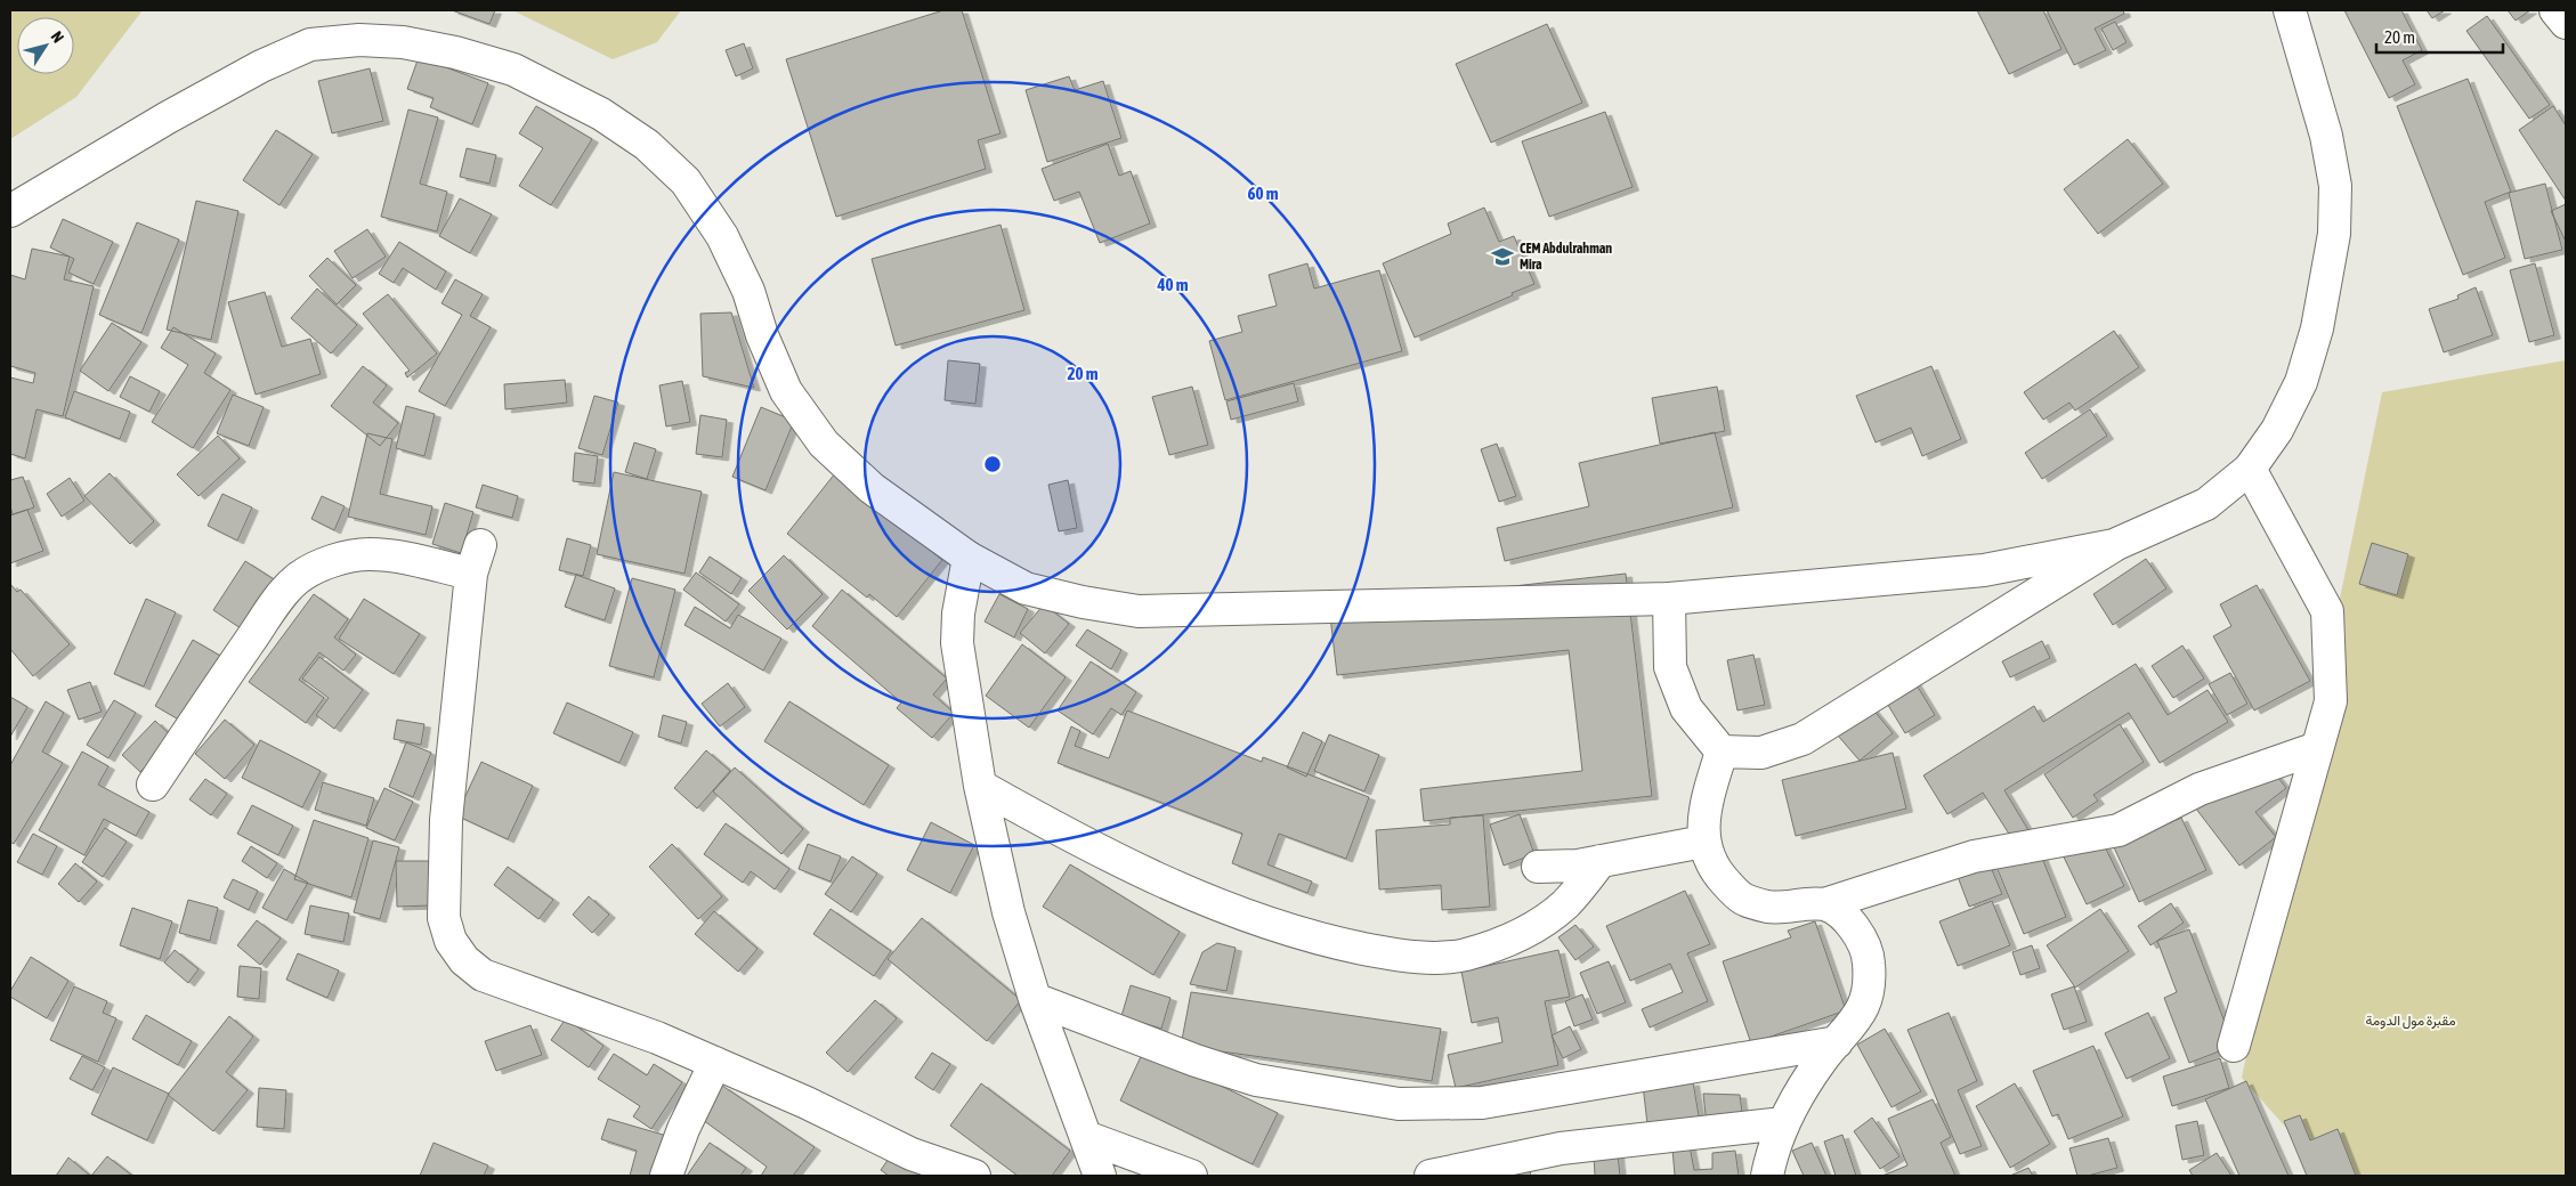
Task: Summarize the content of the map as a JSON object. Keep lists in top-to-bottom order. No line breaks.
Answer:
{"parks":["مقبرة مول الدومة"],"places":{"school or university":["CEM Abdulrahman Mira"]},"scale_bar":"20 m","north":"top right","rings":["60 m","40 m","20 m"]}
